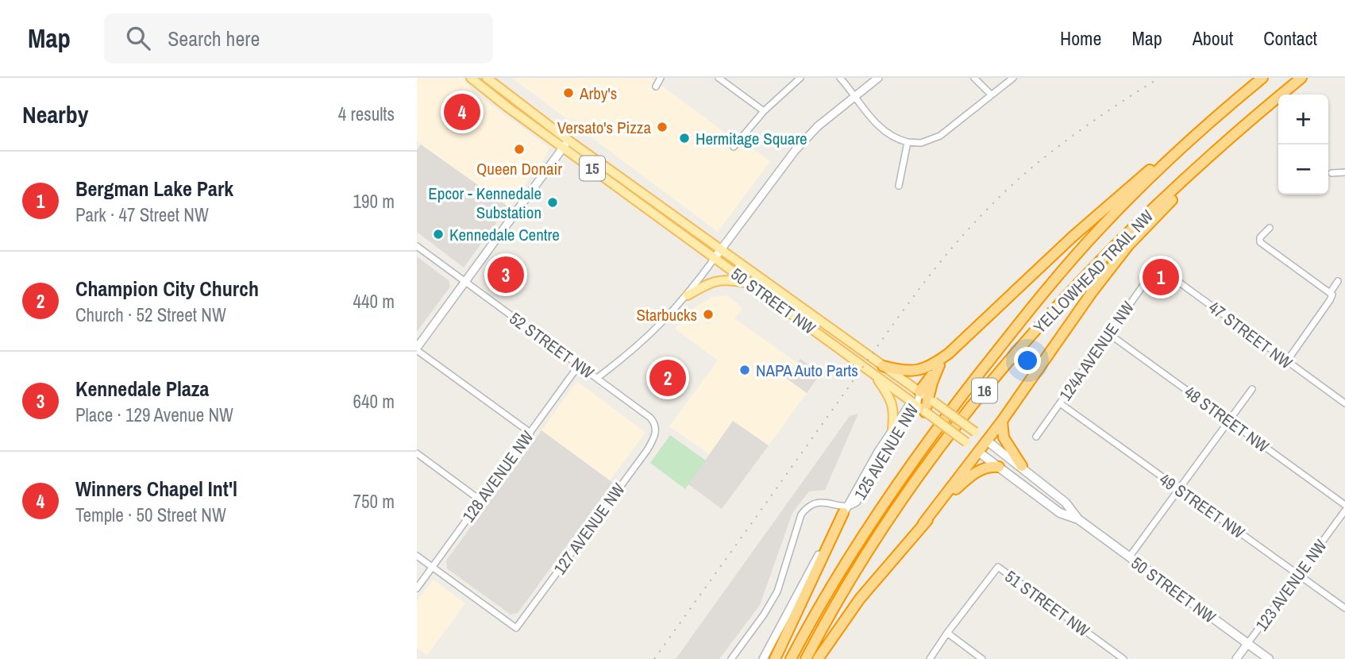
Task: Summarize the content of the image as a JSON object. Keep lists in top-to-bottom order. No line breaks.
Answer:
{"streets":{"highway":["YELLOWHEAD TRAIL NW","16"],"main road":["15","50 STREET NW"],"street":["47 STREET NW","52 STREET NW","124A AVENUE NW","48 STREET NW","125 AVENUE NW","128 AVENUE NW","49 STREET NW","127 AVENUE NW","123 AVENUE NW","51 STREET NW"]},"crossings":[["50 STREET NW","125 AVENUE NW"],["50 STREET NW","123 AVENUE NW"],["47 STREET NW","124A AVENUE NW"],["52 STREET NW","128 AVENUE NW"],["52 STREET NW","127 AVENUE NW"],["124A AVENUE NW","48 STREET NW"],["124A AVENUE NW","49 STREET NW"],["128 AVENUE NW","127 AVENUE NW"],["49 STREET NW","123 AVENUE NW"]],"places":["Arby's","Versato's Pizza","Hermitage Square","Queen Donair","Epcor - Kennedale Substation","Kennedale Centre","Starbucks","NAPA Auto Parts"],"page":{"header":"Map","search":"Search here","nav":["Home","Map","About","Contact"],"heading":["Nearby","4 results"],"pins":["4","3","1","2"],"map_buttons":["+","−"],"list":[{"mark":"1","name":"Bergman Lake Park","note":"Park · 47 Street NW","value":"190 m"},{"mark":"2","name":"Champion City Church","note":"Church · 52 Street NW","value":"440 m"},{"mark":"3","name":"Kennedale Plaza","note":"Place · 129 Avenue NW","value":"640 m"},{"mark":"4","name":"Winners Chapel Int'l","note":"Temple · 50 Street NW","value":"750 m"}]}}
